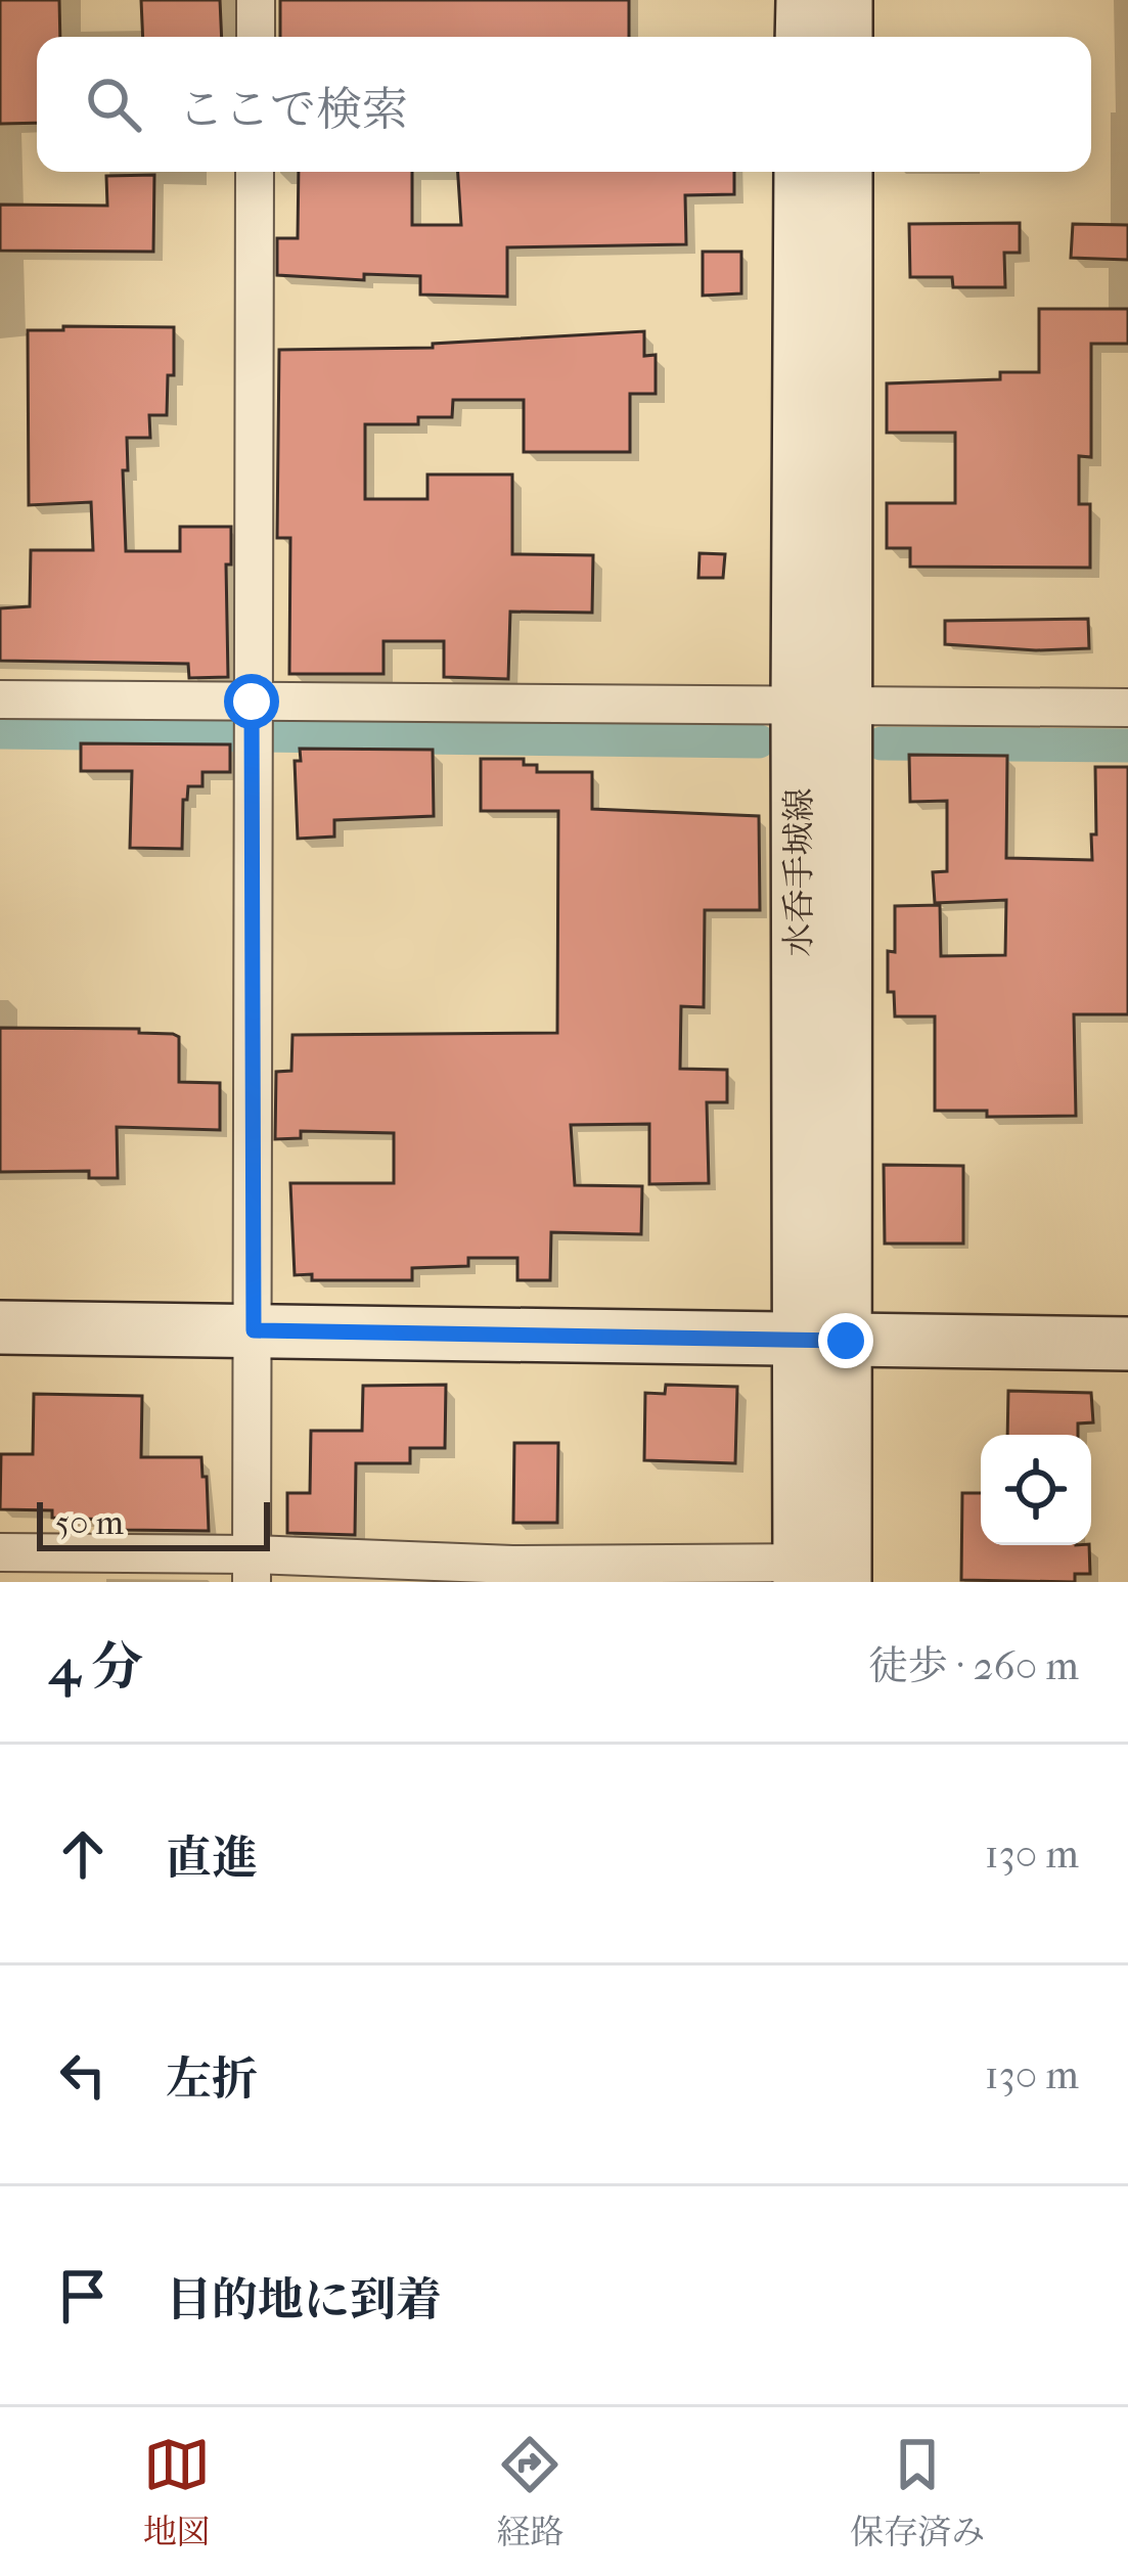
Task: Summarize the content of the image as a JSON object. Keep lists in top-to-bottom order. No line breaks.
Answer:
{"streets":{"main road":["水呑手城線"]},"scale_bar":"50 m","page":{"search":"ここで検索","scale":"50 m","heading":["4 分","徒歩 · 260 m"],"list":[["直進","130 m"],["左折","130 m"],"目的地に到着"],"nav":["地図","経路","保存済み"]}}
